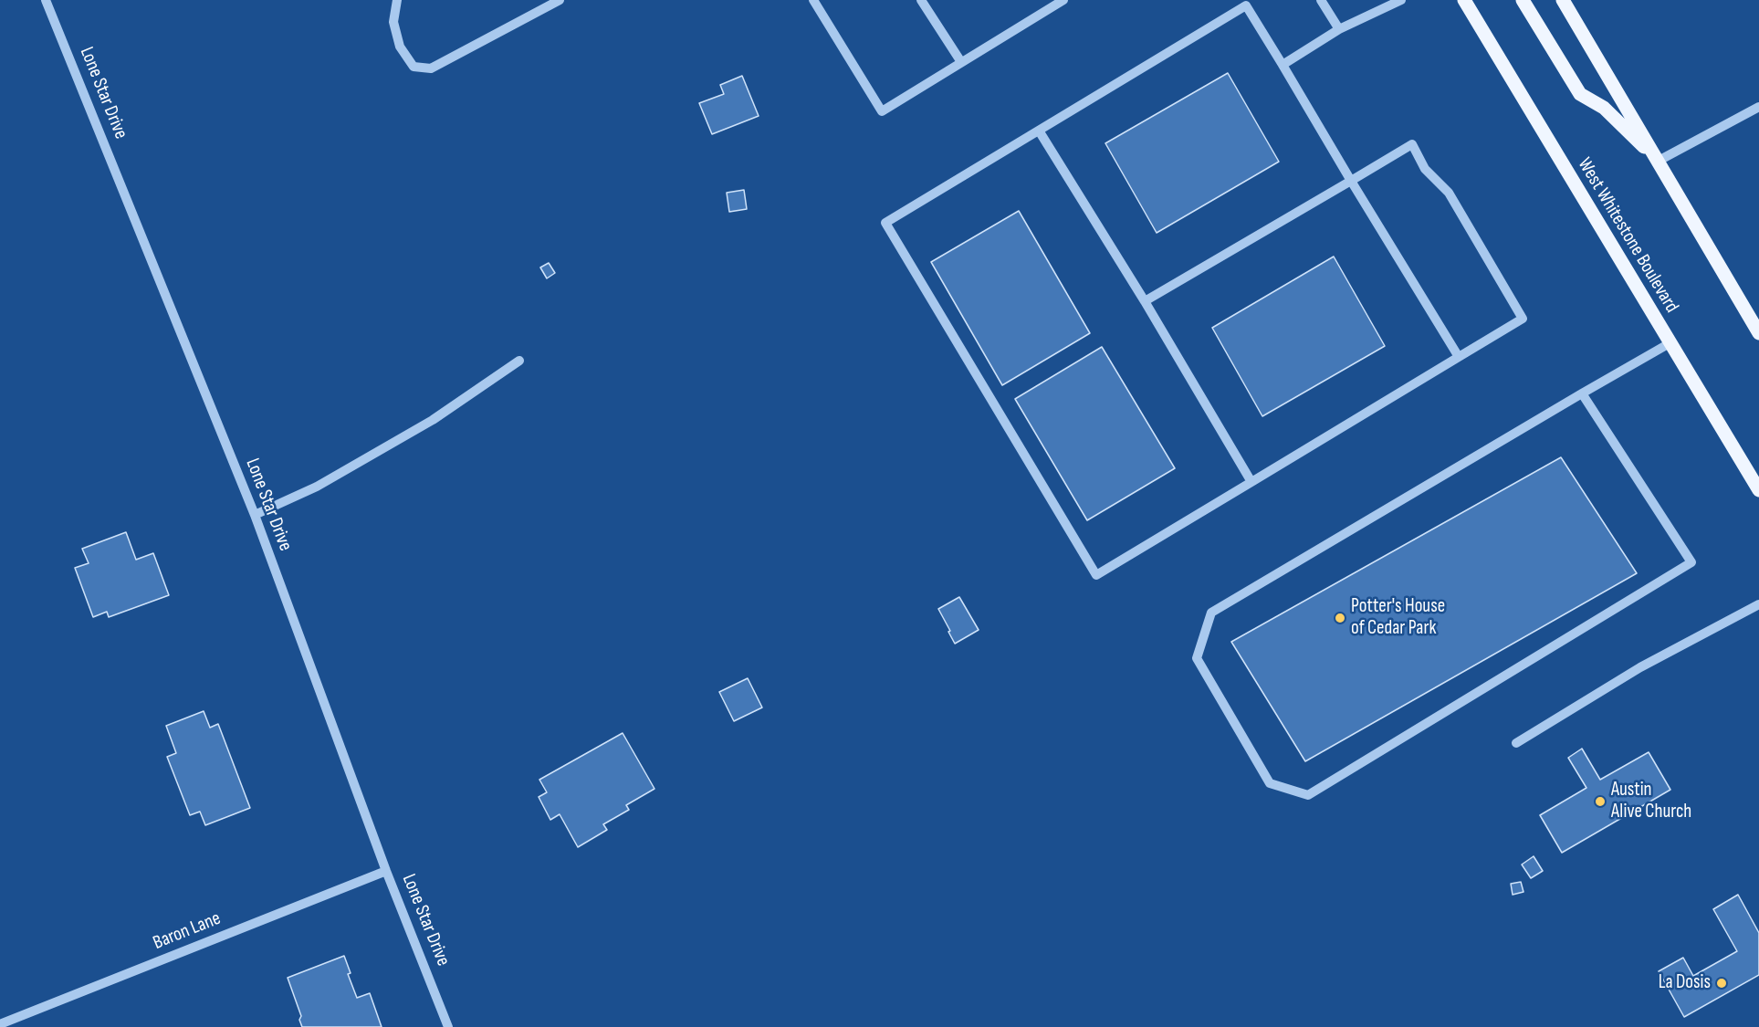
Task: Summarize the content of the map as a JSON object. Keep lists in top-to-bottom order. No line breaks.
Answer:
{"streets":{"main road":["West Whitestone Boulevard"],"street":["Lone Star Drive","Baron Lane"]},"crossings":[["Lone Star Drive","Baron Lane"]],"places":["Potter's House of Cedar Park","Austin Alive Church","La Dosis"]}
